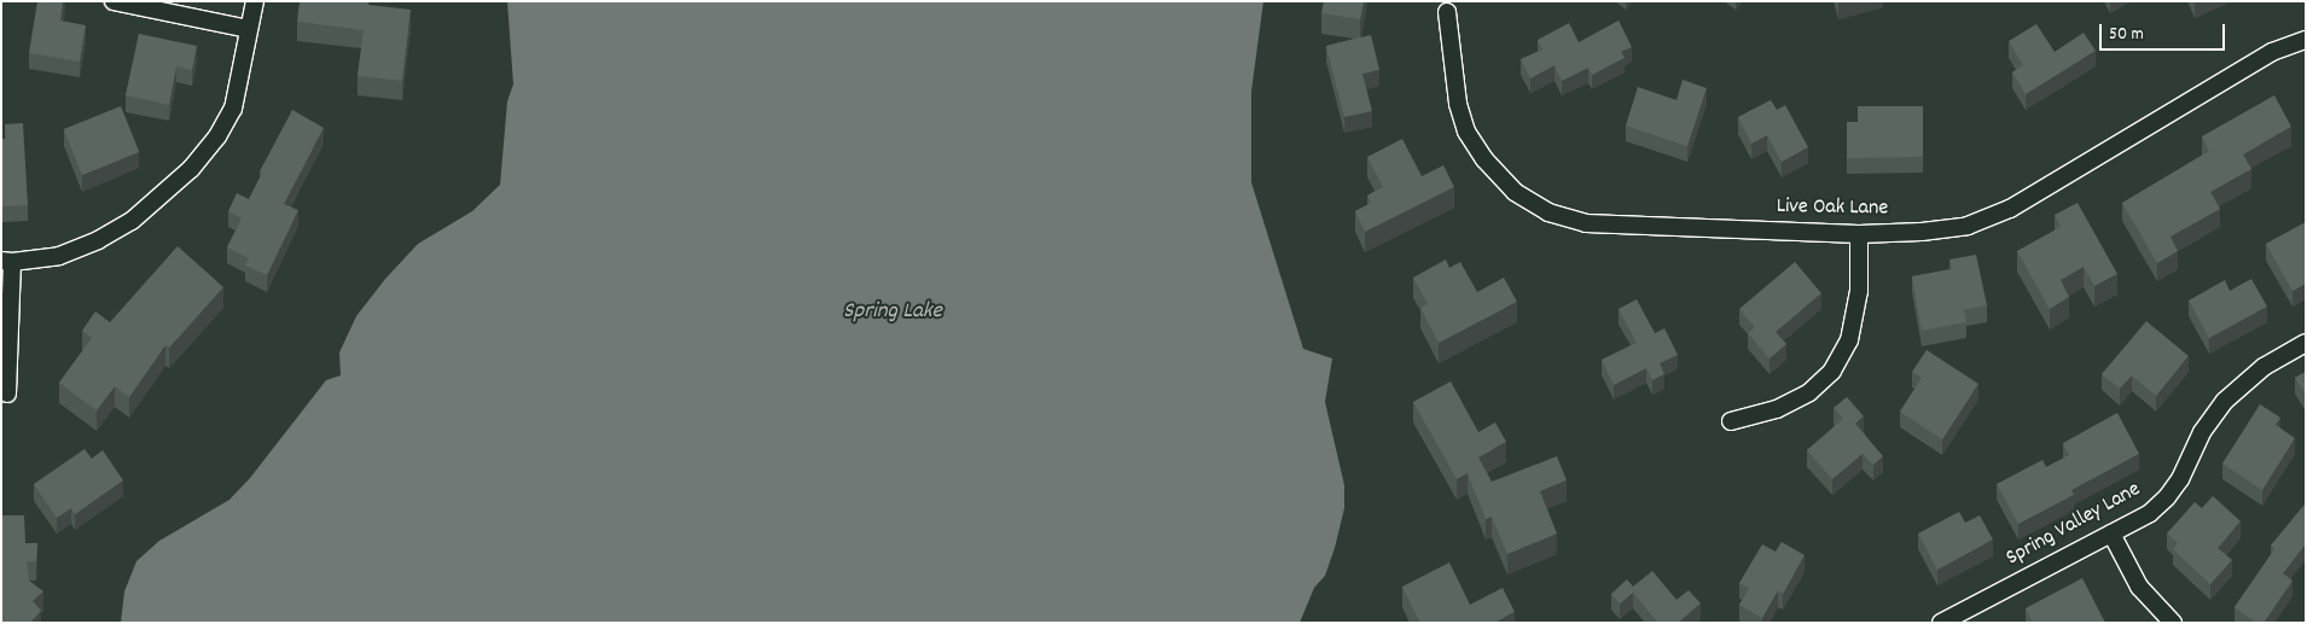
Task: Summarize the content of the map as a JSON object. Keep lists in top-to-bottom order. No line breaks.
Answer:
{"streets":{"street":["Live Oak Lane","Spring Valley Lane"]},"water":["Spring Lake"],"scale_bar":"50 m"}
